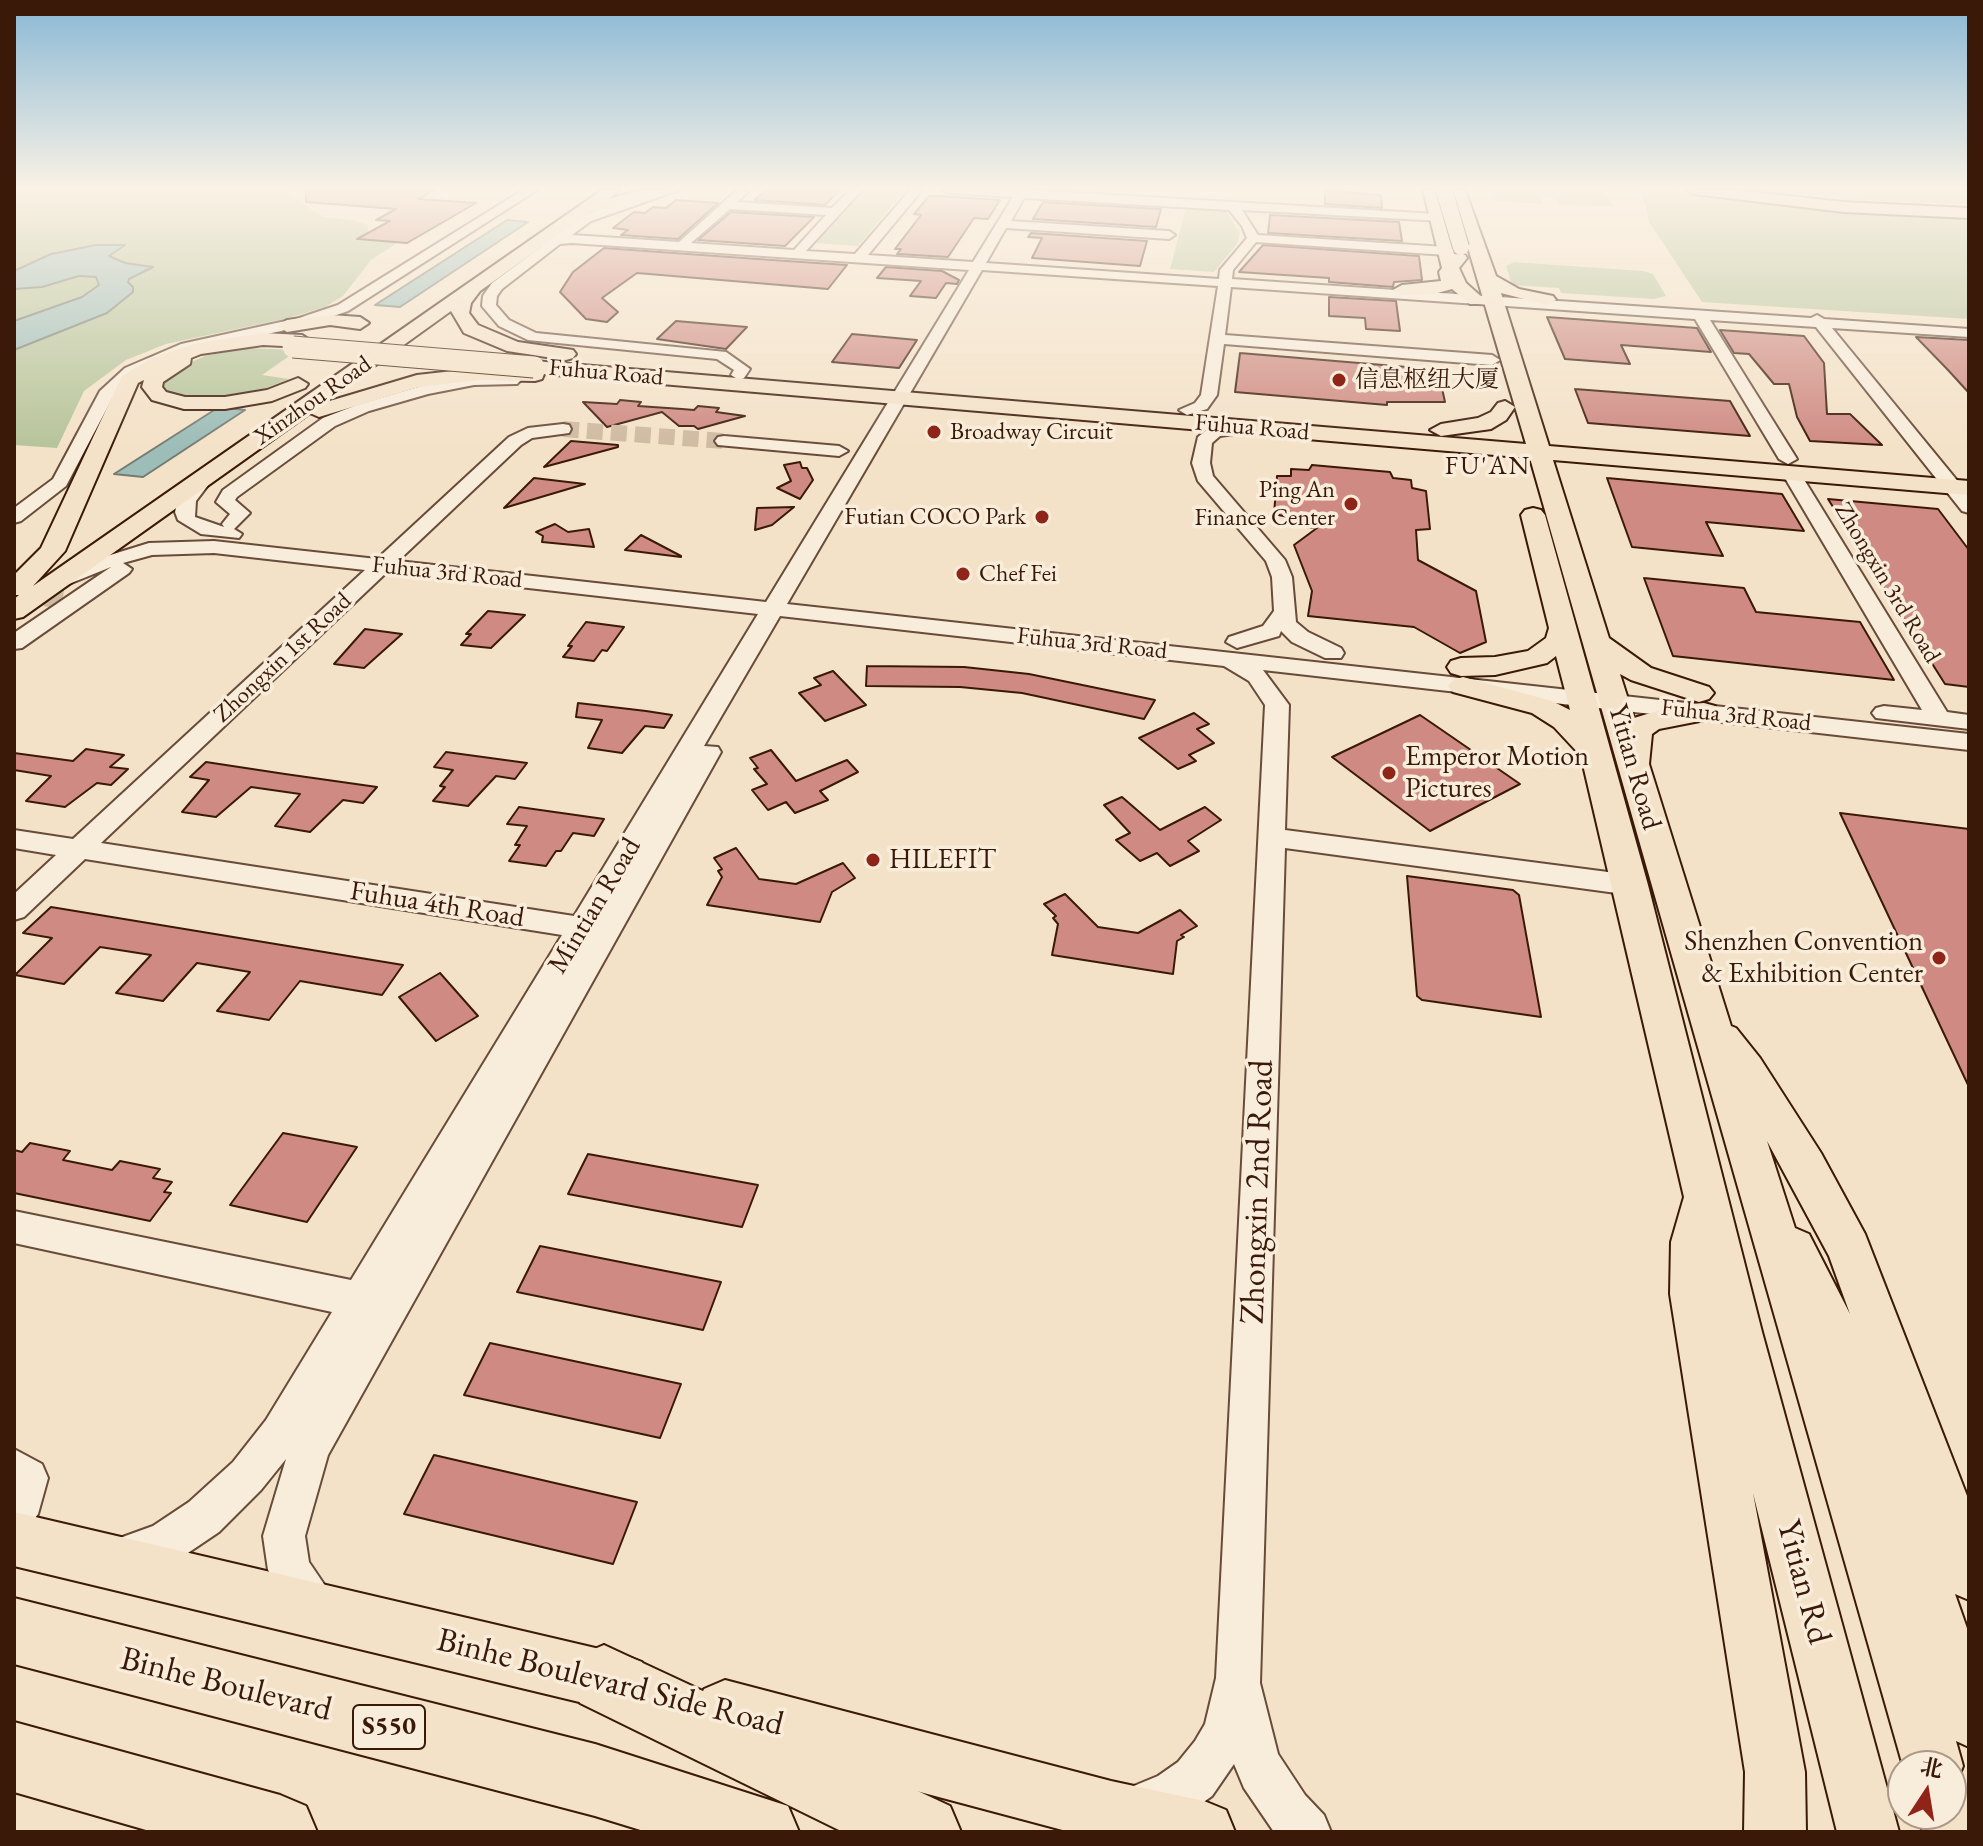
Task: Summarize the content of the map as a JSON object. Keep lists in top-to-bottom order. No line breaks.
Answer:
{"streets":{"highway":["Binhe Boulevard","S550"],"main road":["Fuhua Road","Xinzhou Road","Yitian Road","Yitian Rd","Binhe Boulevard Side Road"],"street":["Fuhua 3rd Road","Zhongxin 3rd Road","Zhongxin 1st Road","Fuhua 4th Road","Mintian Road","Zhongxin 2nd Road"]},"crossings":[["Fuhua Road","Zhongxin 3rd Road"],["Fuhua Road","Yitian Road"],["Fuhua Road","Mintian Road"],["Fuhua 3rd Road","Zhongxin 3rd Road"],["Fuhua 3rd Road","Zhongxin 1st Road"],["Fuhua 3rd Road","Yitian Road"],["Fuhua 3rd Road","Mintian Road"],["Zhongxin 1st Road","Fuhua 4th Road"],["Yitian Road","Yitian Rd"],["Fuhua 4th Road","Mintian Road"],["Mintian Road","Binhe Boulevard Side Road"],["Zhongxin 2nd Road","Binhe Boulevard Side Road"]],"districts":["FU'AN"],"places":["信息枢纽大厦","Broadway Circuit","Ping An Finance Center","Futian COCO Park","Chef Fei","Emperor Motion Pictures","HILEFIT","Shenzhen Convention & Exhibition Center"],"north":"top"}
